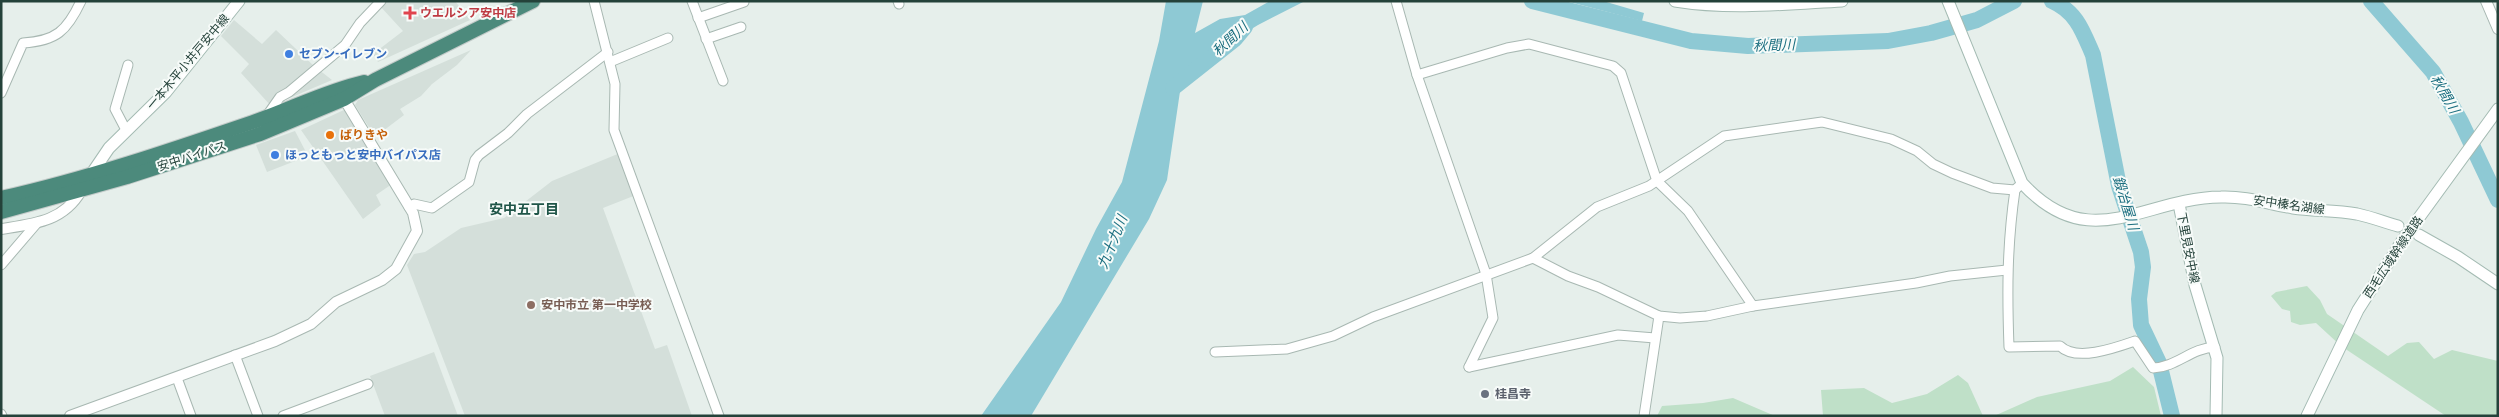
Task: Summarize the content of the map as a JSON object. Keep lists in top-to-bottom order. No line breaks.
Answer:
{"streets":{"highway":["安中バイパス"],"main road":["一本木平小井戸安中線","安中榛名湖線","下里見安中線","西毛広域幹線道路"]},"crossings":[["一本木平小井戸安中線","安中バイパス"],["安中榛名湖線","下里見安中線"]],"districts":["安中五丁目"],"water":["秋間川","鍛冶屋川","九十九川"],"places":{"health":["ウエルシア安中店"],"other":["セブン-イレブン","ばりきや","ほっともっと安中バイパス店","安中市立 第一中学校","桂昌寺"]}}
